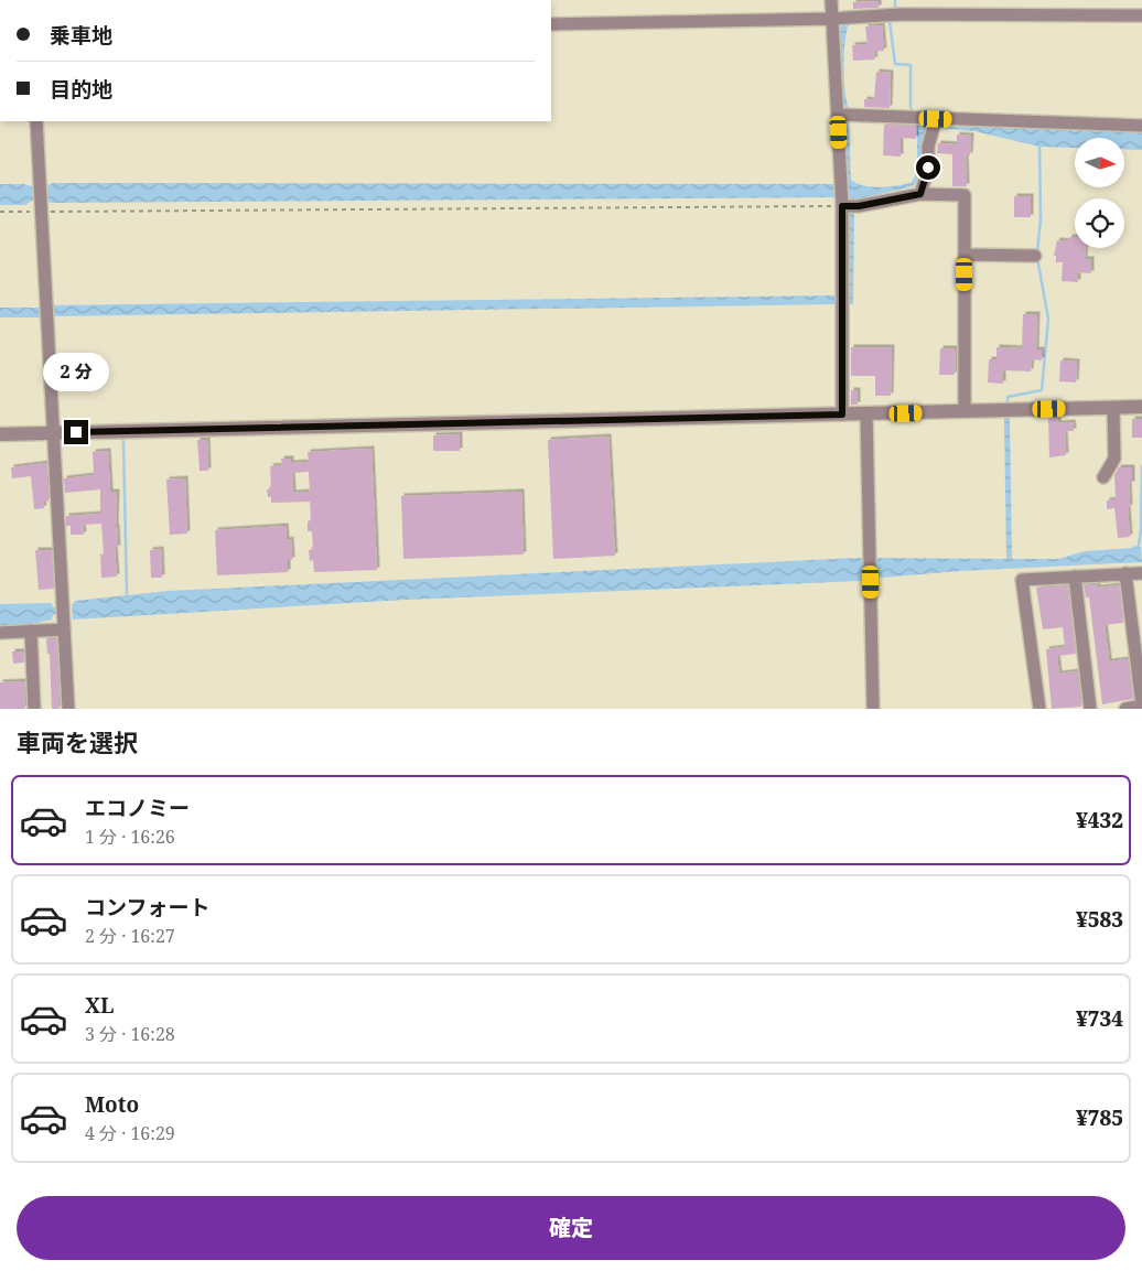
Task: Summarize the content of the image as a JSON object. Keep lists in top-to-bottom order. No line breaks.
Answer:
{"north":"right","page":{"banner":["乗車地","目的地"],"bubble":"2 分","heading":"車両を選択","list":[{"name":"エコノミー","note":"1 分 · 16:26","value":"¥432"},{"name":"コンフォート","note":"2 分 · 16:27","value":"¥583"},{"name":"XL","note":"3 分 · 16:28","value":"¥734"},{"name":"Moto","note":"4 分 · 16:29","value":"¥785"}],"buttons":"確定"}}
